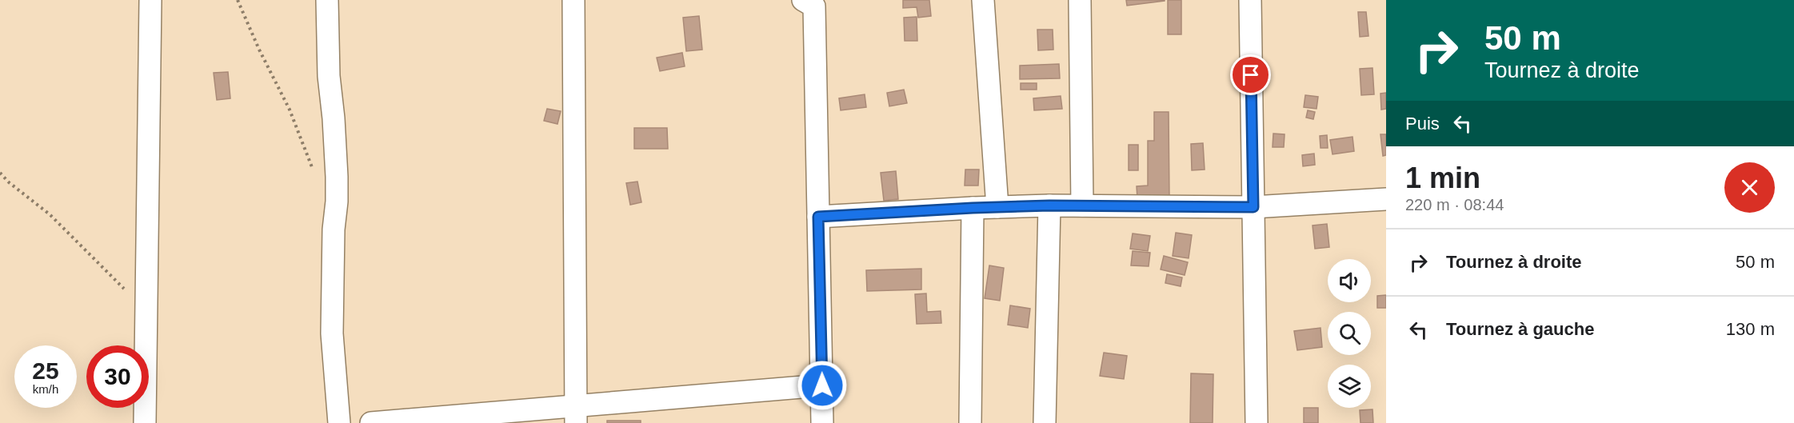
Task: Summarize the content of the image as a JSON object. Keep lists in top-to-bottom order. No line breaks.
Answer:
{"page":{"turn":["50 m","Tournez à droite"],"then":"Puis","heading":["1 min","220 m · 08:44"],"list":[{"name":"Tournez à droite","value":"50 m"},{"name":"Tournez à gauche","value":"130 m"}],"speed":"25 km/h","limit":"30"}}
